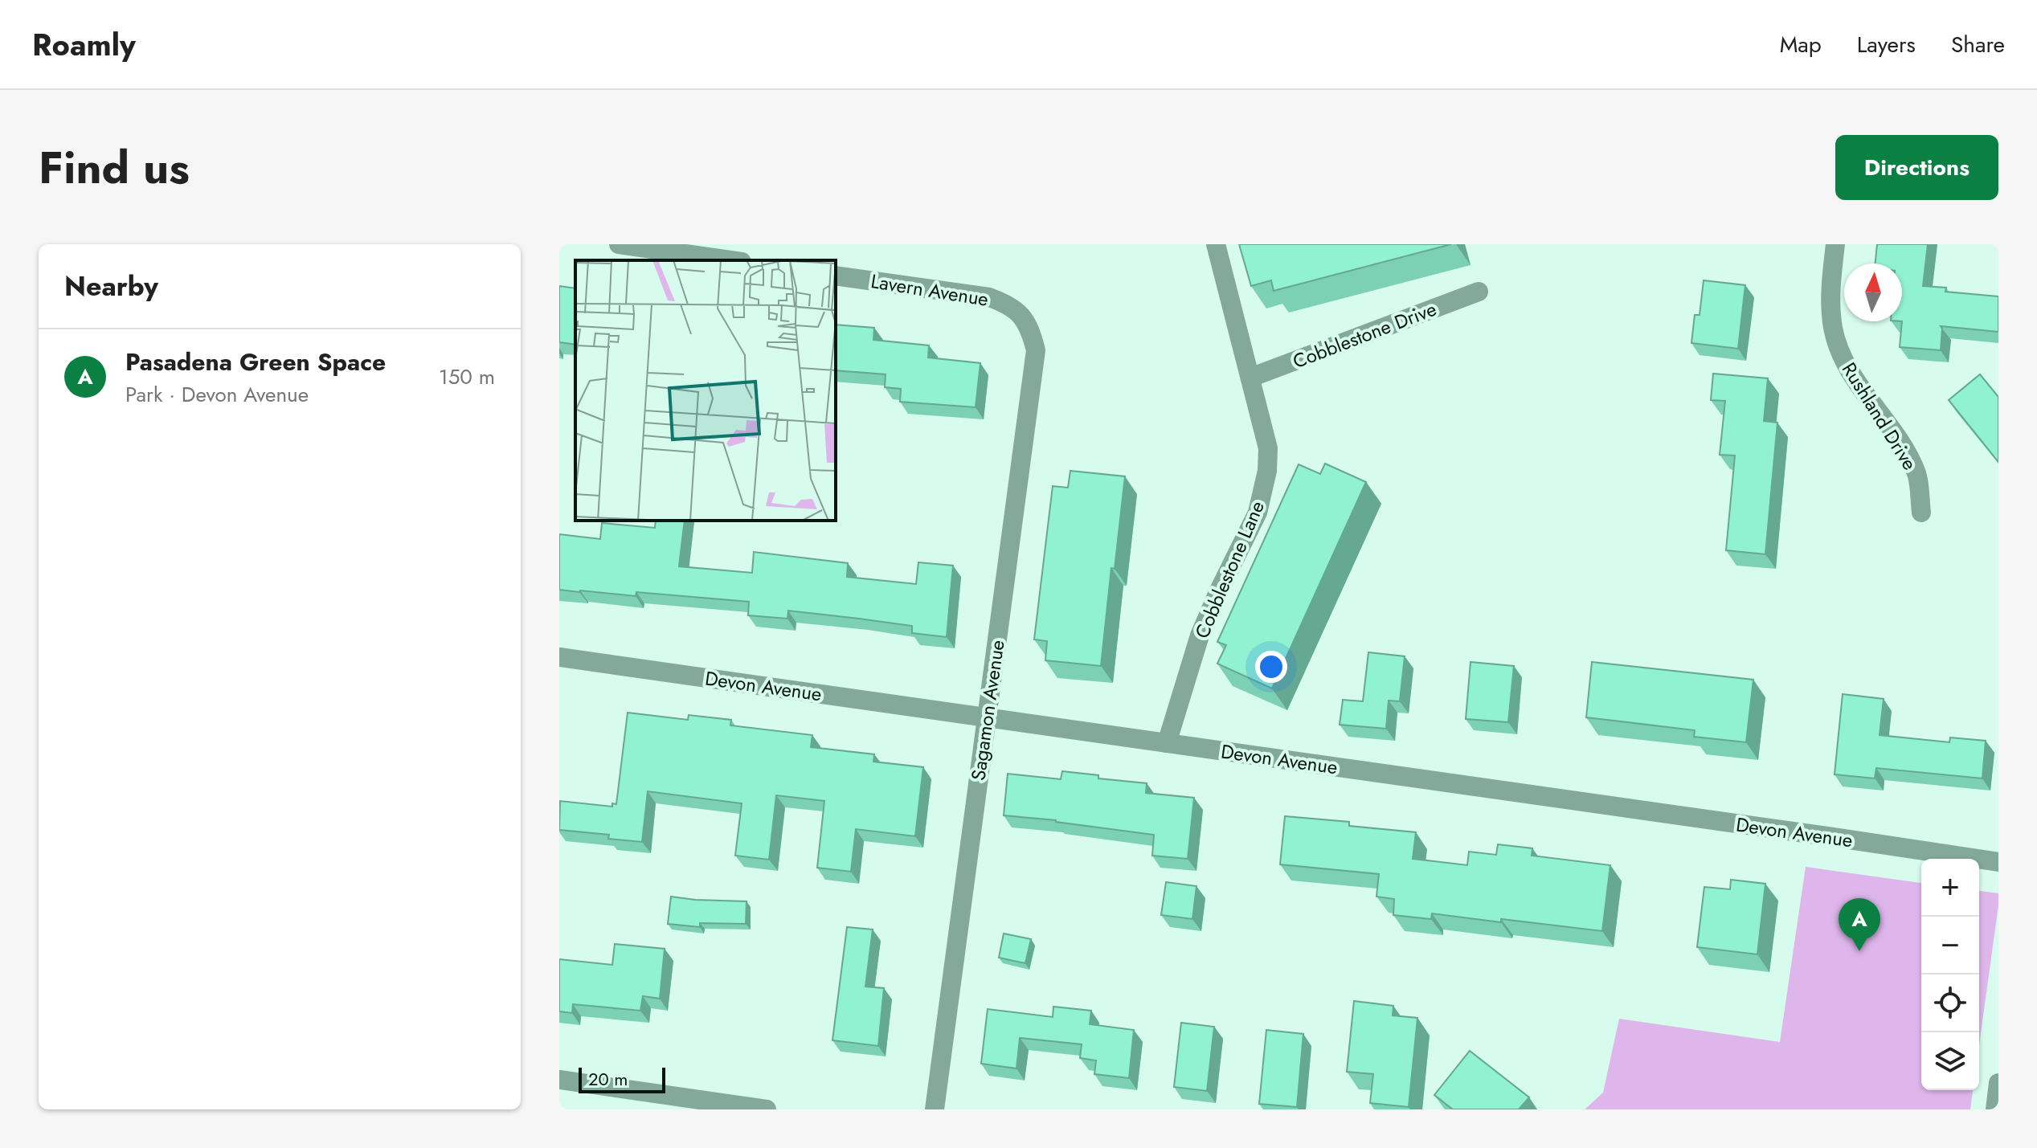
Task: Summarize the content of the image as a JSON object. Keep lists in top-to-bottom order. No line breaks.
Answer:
{"streets":{"street":["Lavern Avenue","Cobblestone Drive","Rushland Drive","Cobblestone Lane","Devon Avenue","Sagamon Avenue"]},"crossings":[["Lavern Avenue","Sagamon Avenue"],["Cobblestone Drive","Cobblestone Lane"],["Cobblestone Lane","Devon Avenue"],["Devon Avenue","Sagamon Avenue"]],"scale_bar":"20 m","north":"top","page":{"header":"Roamly","nav":["Map","Layers","Share"],"title":"Find us","buttons":"Directions","heading":"Nearby","list":[{"mark":"A","name":"Pasadena Green Space","note":"Park · Devon Avenue","value":"150 m"}],"map_buttons":["+","−"],"pins":"A","scale":"20 m"}}
